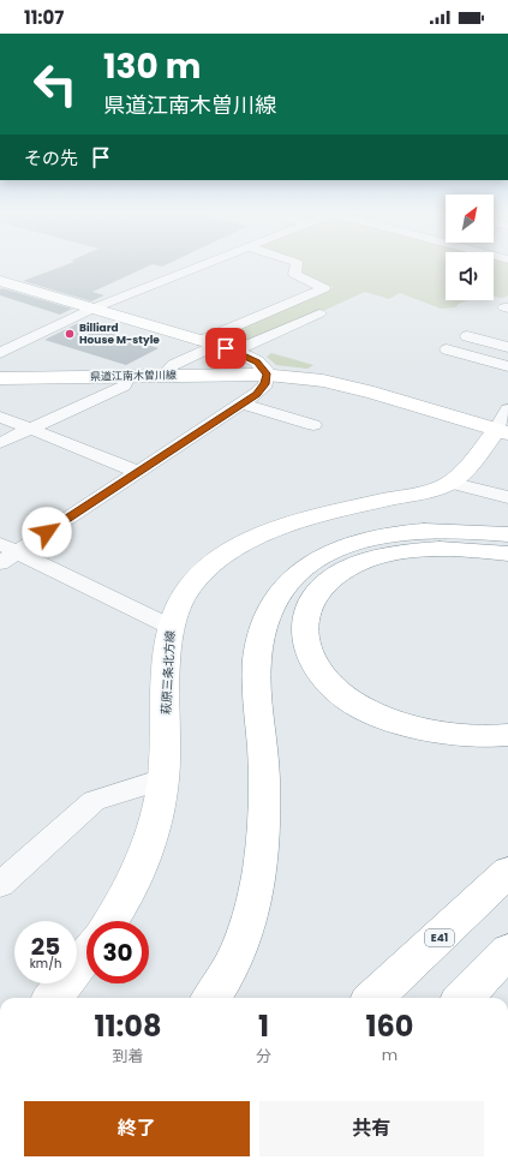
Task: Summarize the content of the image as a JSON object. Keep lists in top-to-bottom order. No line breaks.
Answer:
{"streets":{"main road":["県道江南木曽川線","萩原三条北方線","E41"]},"crossings":[["県道江南木曽川線","萩原三条北方線"]],"places":["Billiard House M-style"],"north":"top right","page":{"status":"11:07","turn":["130 m","県道江南木曽川線"],"then":"その先","speed":"25 km/h","limit":"30","eta":["11:08","到着","1","分","160","m"],"buttons":["終了","共有"]}}
